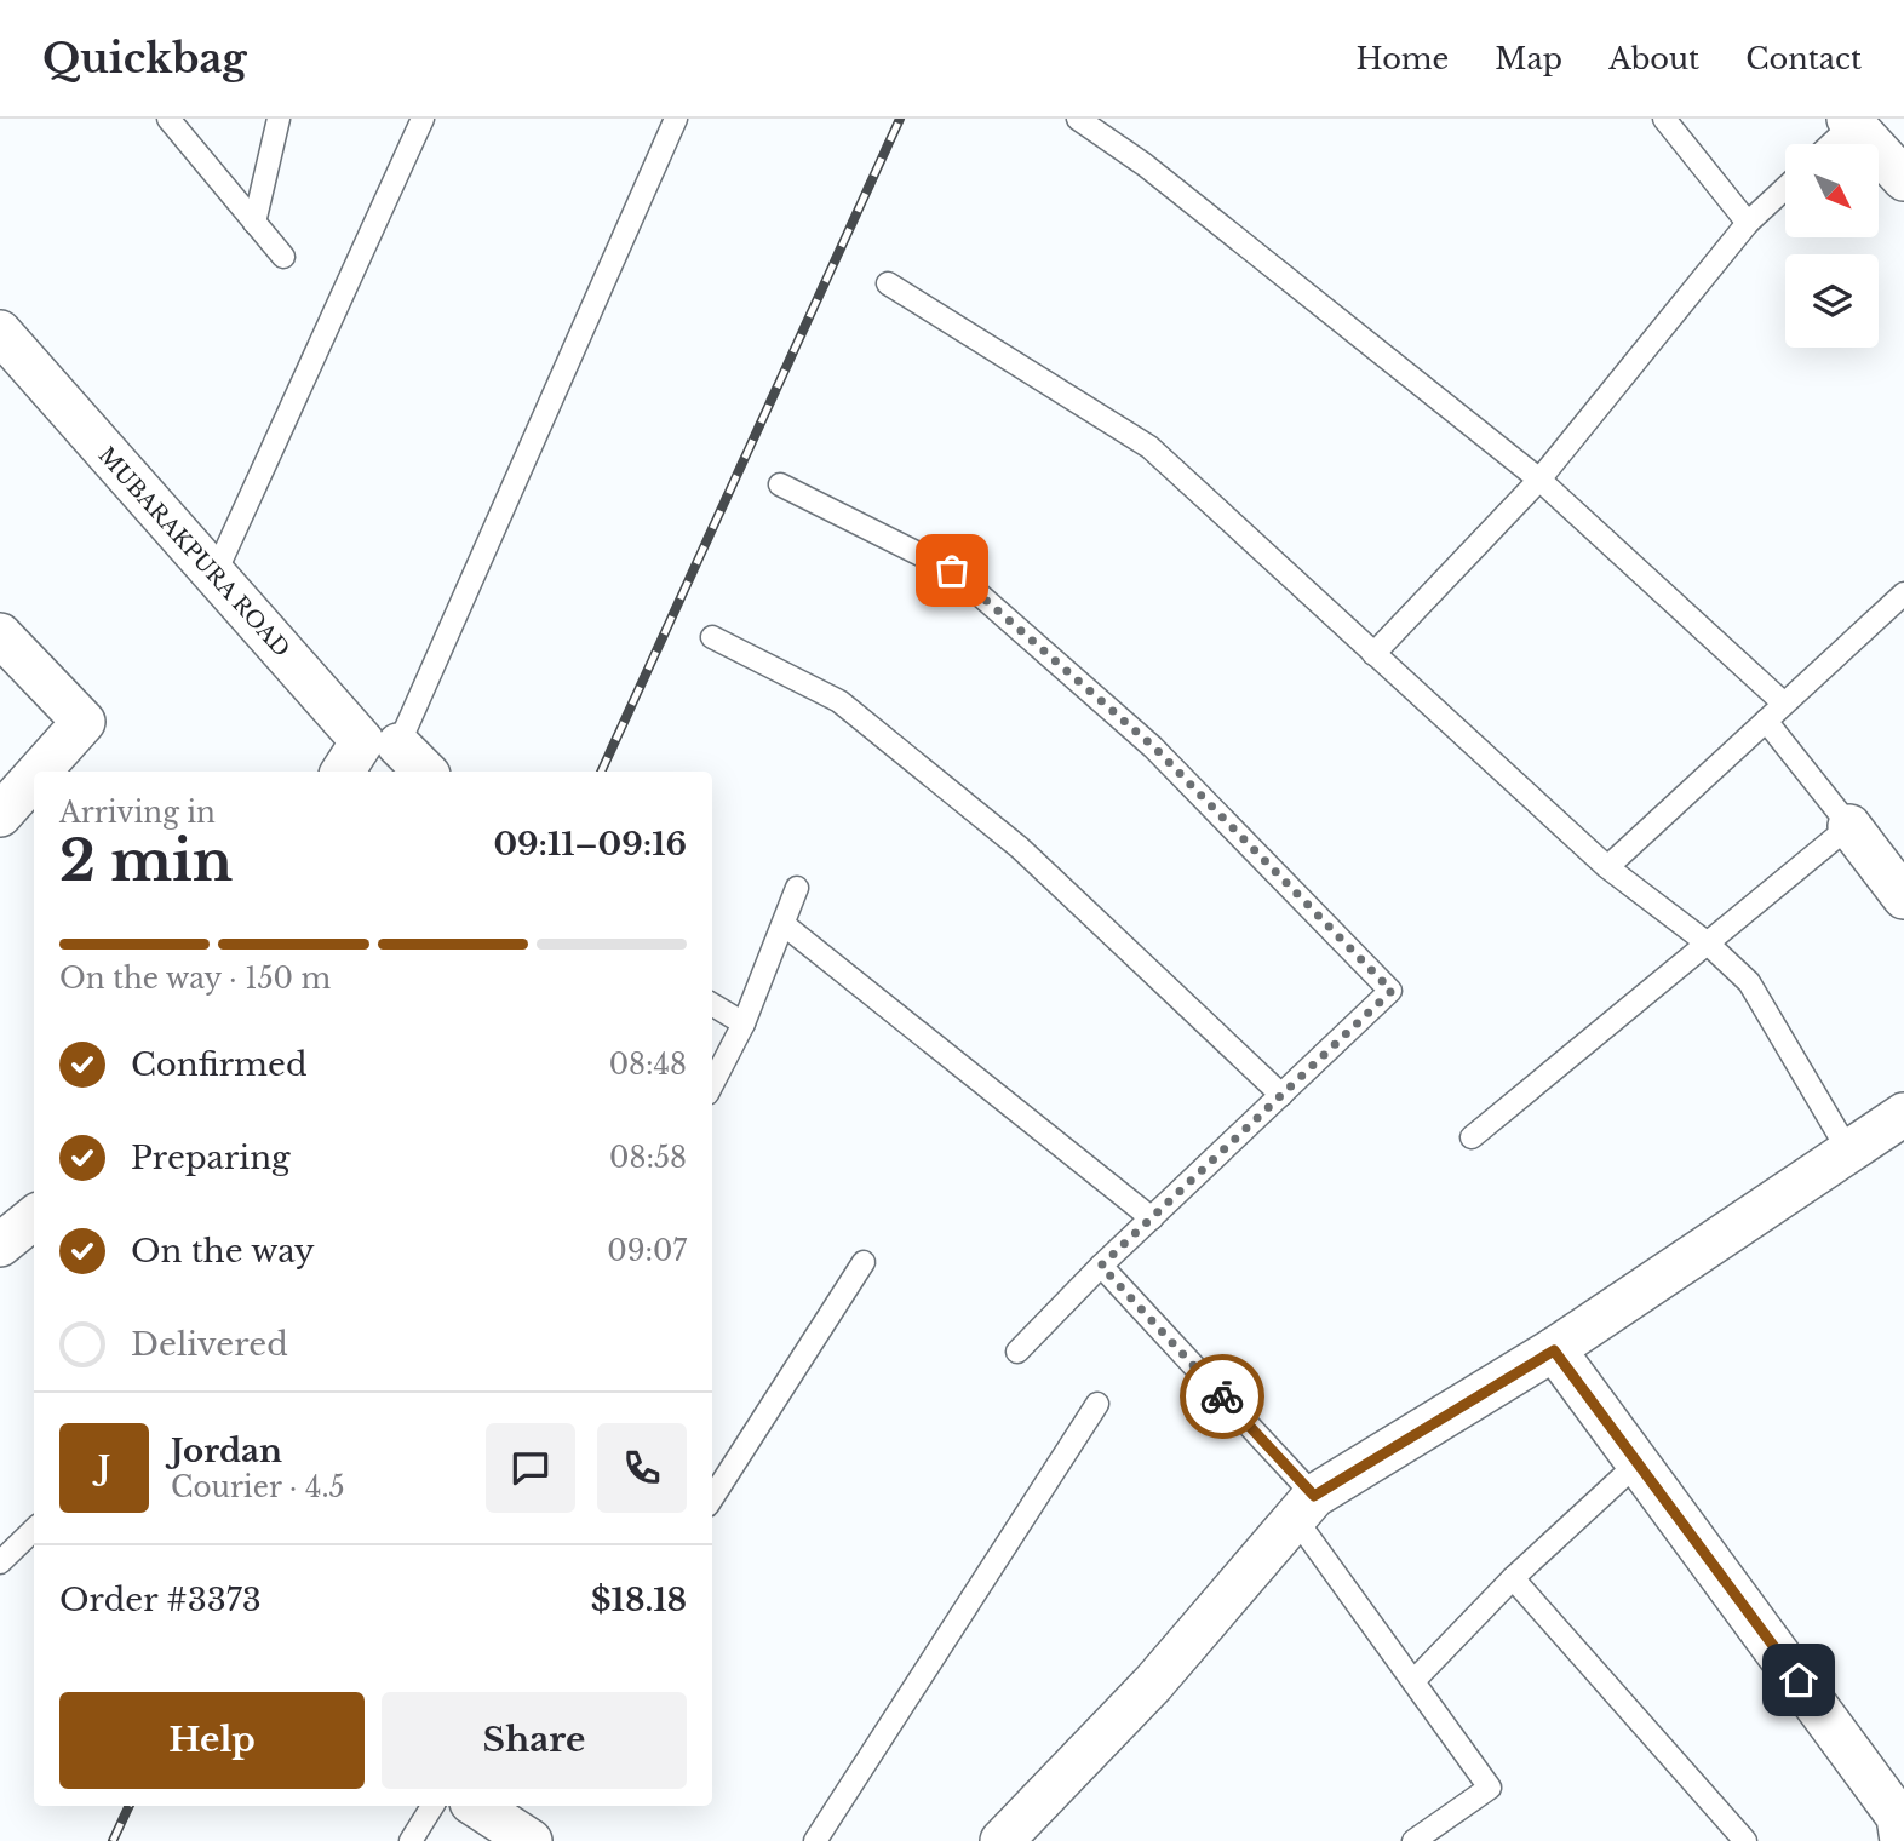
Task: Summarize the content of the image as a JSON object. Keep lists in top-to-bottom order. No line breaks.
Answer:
{"streets":{"street":["MUBARAKPURA ROAD"]},"north":"bottom right","page":{"header":"Quickbag","nav":["Home","Map","About","Contact"],"heading":["2 min","Arriving in","09:11–09:16"],"panel":["Jordan","Courier · 4.5","Order #3373","$18.18"],"bar":"On the way · 150 m","list":[["Confirmed","08:48"],["Preparing","08:58"],["On the way","09:07"],"Delivered"],"round":"J","buttons":["Help","Share"]}}
